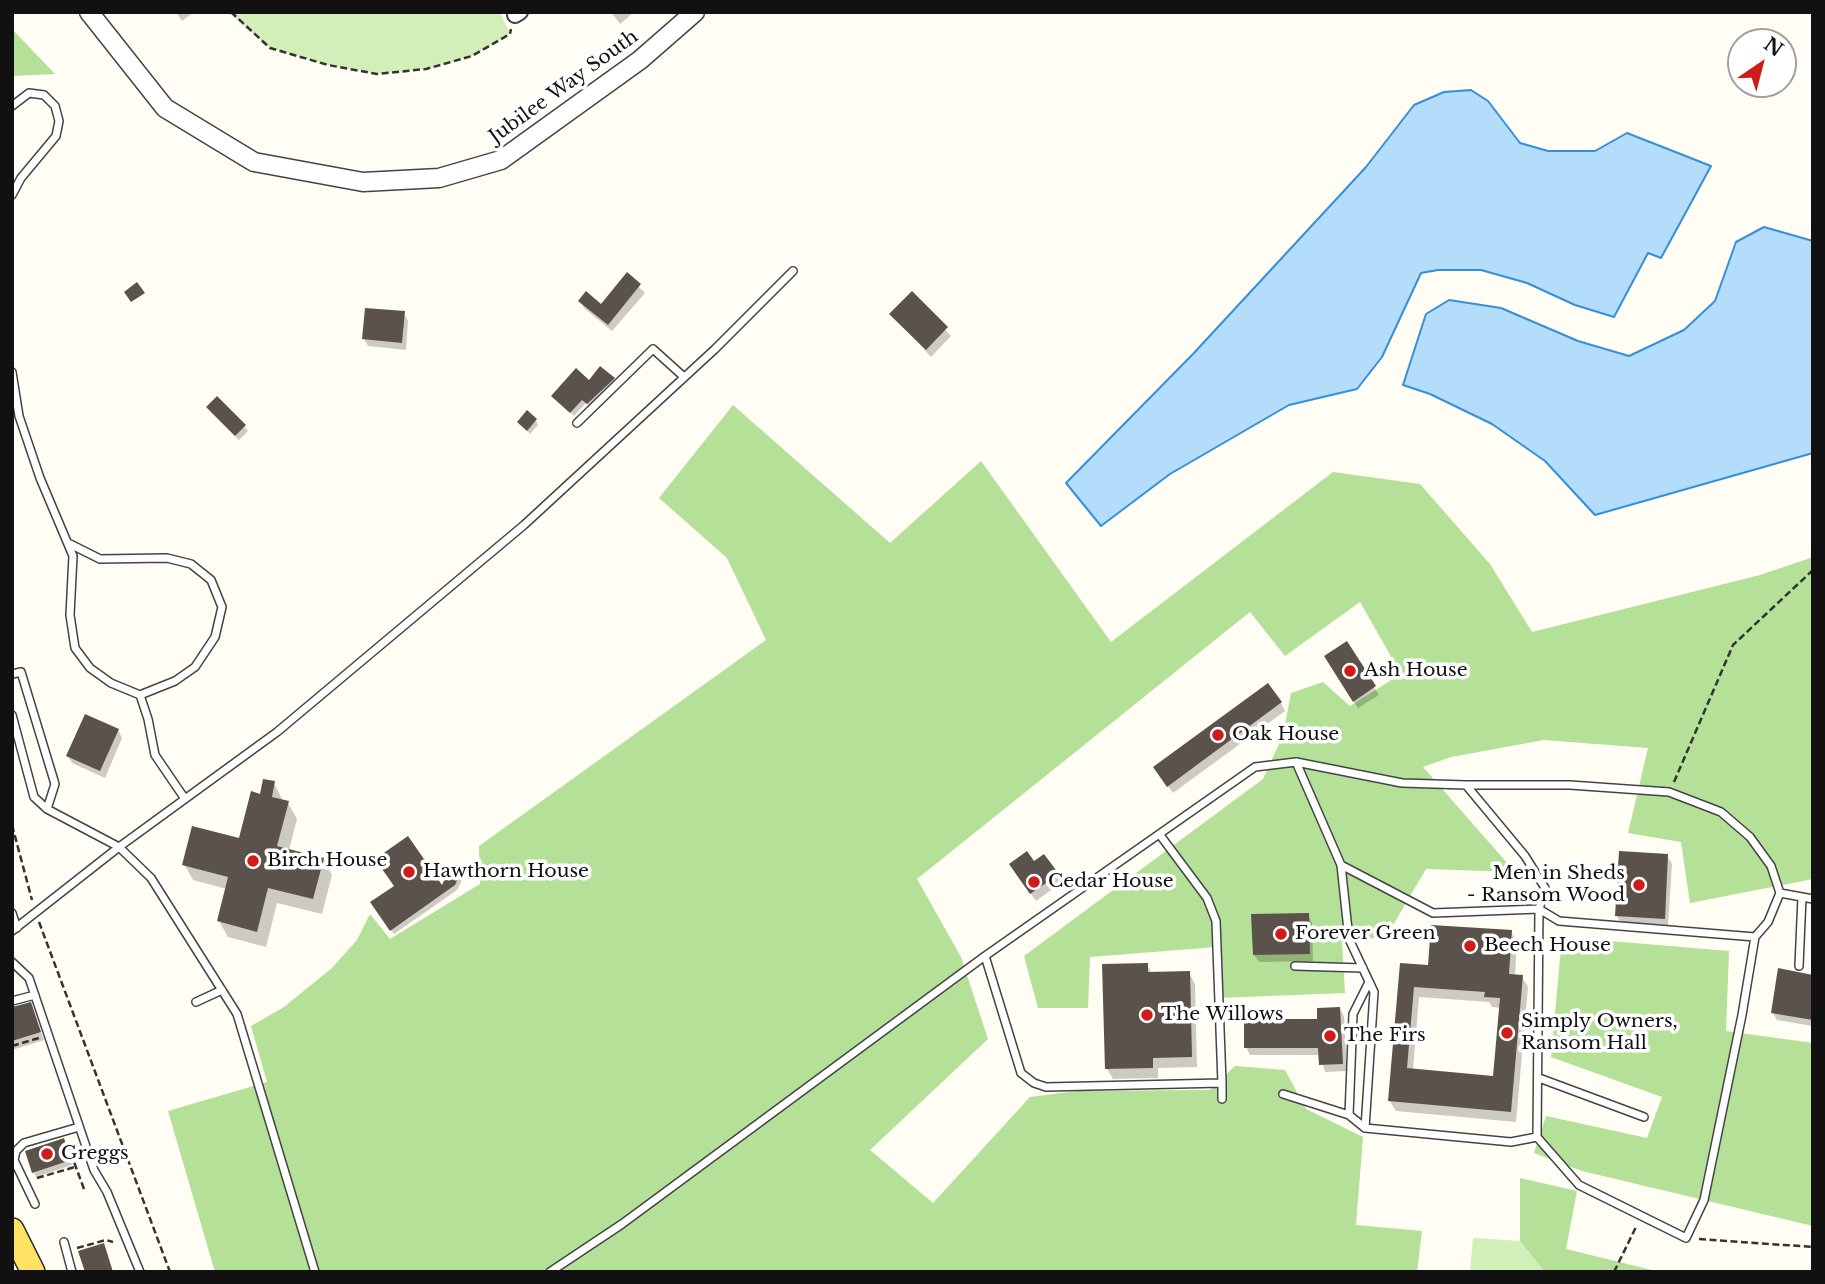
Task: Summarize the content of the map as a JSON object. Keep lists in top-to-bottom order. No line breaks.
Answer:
{"streets":{"street":["Jubilee Way South"]},"places":["Ash House","Oak House","Birch House","Hawthorn House","Cedar House","Men in Sheds - Ransom Wood","Forever Green","Beech House","The Willows","Simply Owners, Ransom Hall","The Firs","Greggs"],"north":"top right"}
